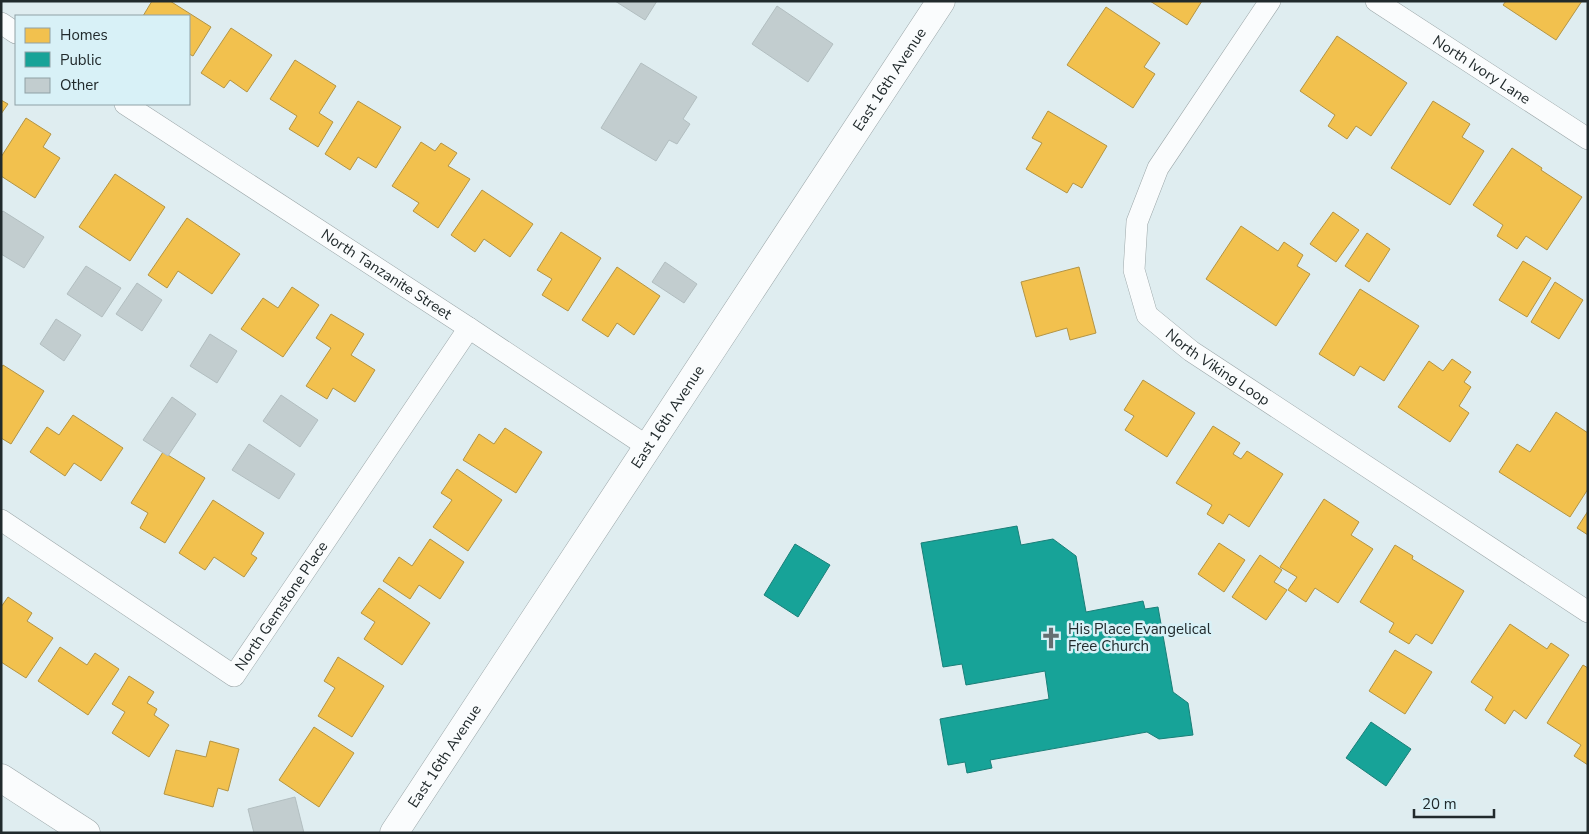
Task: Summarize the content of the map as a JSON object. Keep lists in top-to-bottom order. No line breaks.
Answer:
{"streets":{"street":["North Ivory Lane","East 16th Avenue","North Tanzanite Street","North Viking Loop","North Gemstone Place"]},"crossings":[["East 16th Avenue","North Tanzanite Street"],["North Tanzanite Street","North Gemstone Place"]],"places":{"church":["His Place Evangelical Free Church"]},"legend":["Homes","Public","Other"],"scale_bar":"20 m"}
